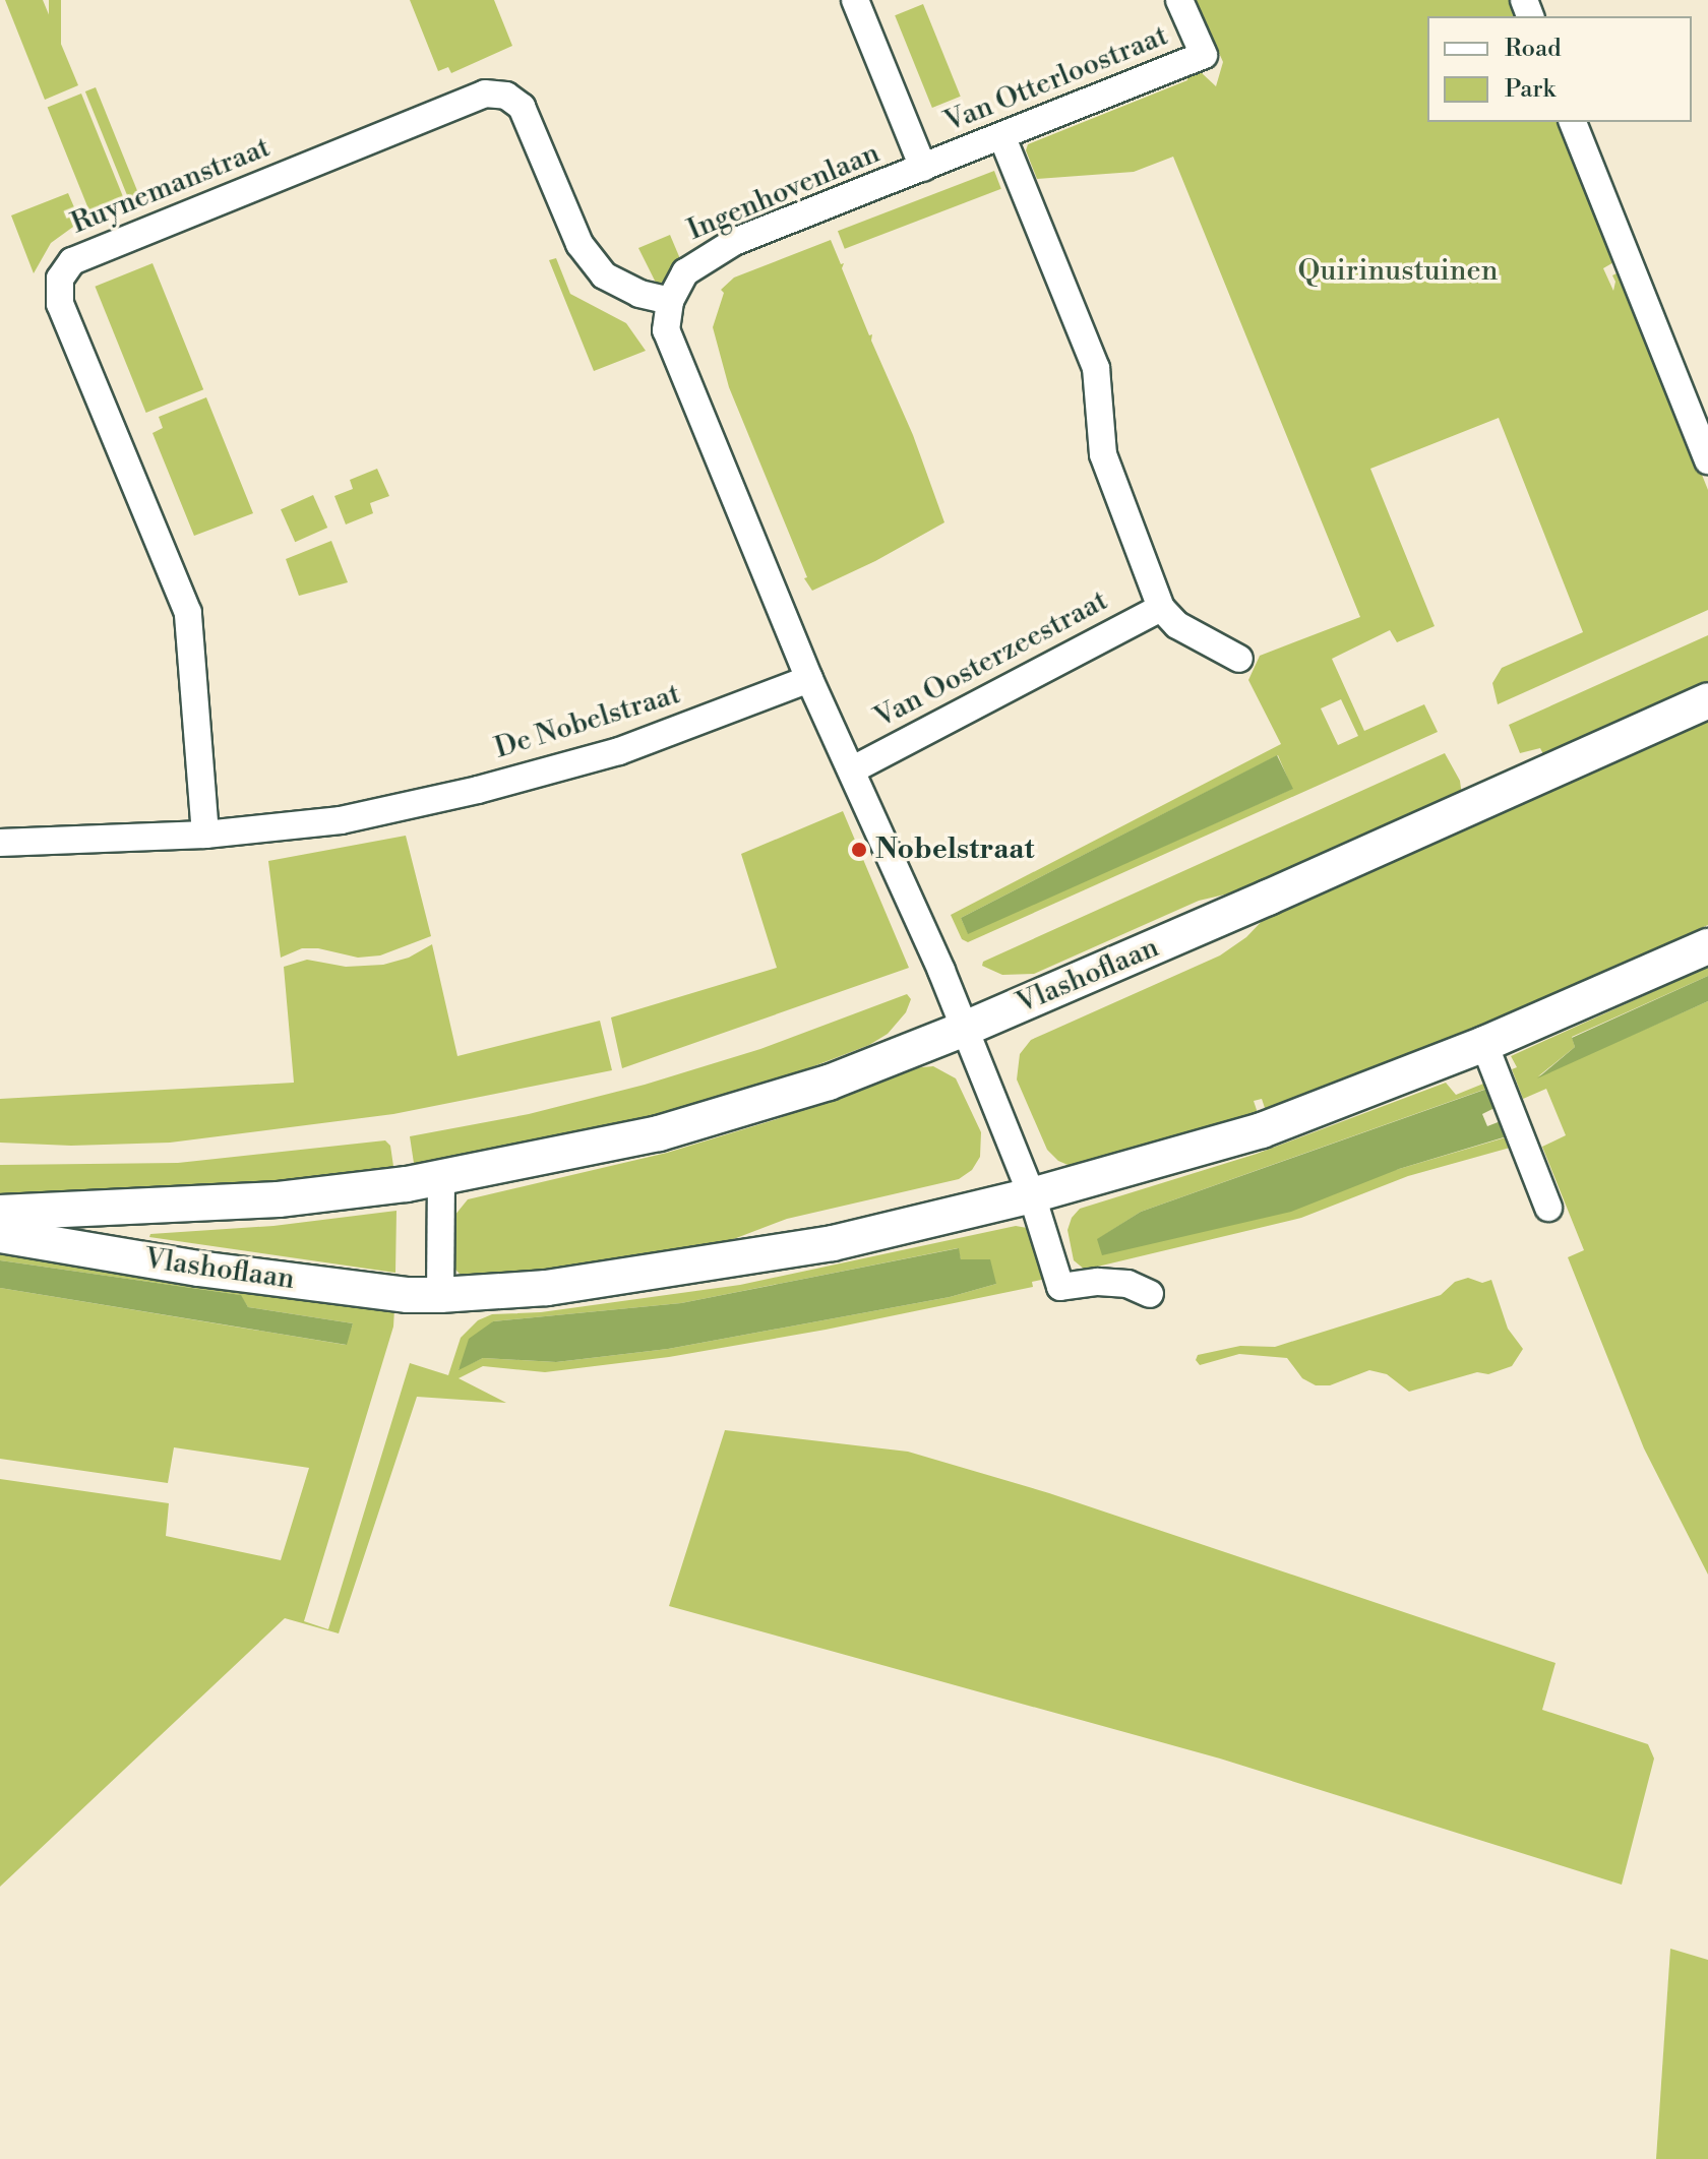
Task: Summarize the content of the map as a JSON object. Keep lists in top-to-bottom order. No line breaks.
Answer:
{"streets":{"street":["Van Otterloostraat","Ruynemanstraat","Ingenhovenlaan","Van Oosterzeestraat","De Nobelstraat","Vlashoflaan"]},"crossings":[["Van Otterloostraat","Ingenhovenlaan"],["Ruynemanstraat","Ingenhovenlaan"],["Ruynemanstraat","De Nobelstraat"]],"parks":["Quirinustuinen"],"places":["Nobelstraat"],"legend":["Road","Park"]}
